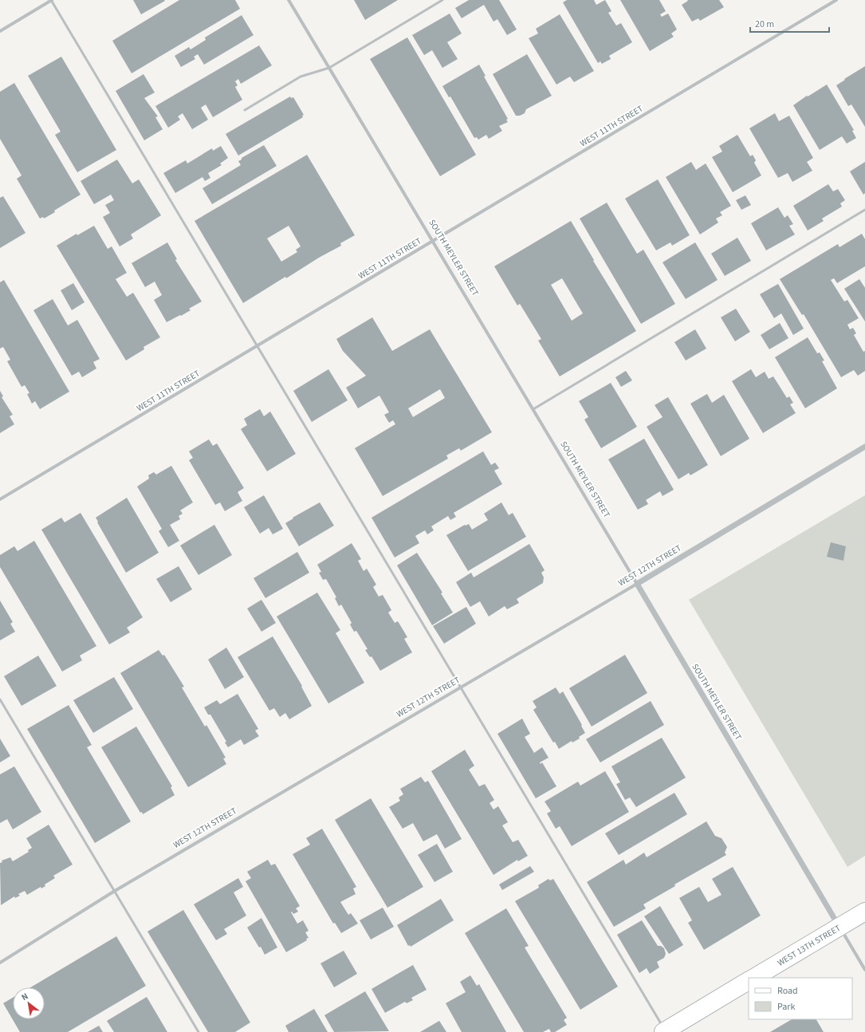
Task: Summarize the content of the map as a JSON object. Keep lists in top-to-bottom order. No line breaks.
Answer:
{"streets":{"main road":["WEST 13TH STREET"],"street":["WEST 11TH STREET","SOUTH MEYLER STREET","WEST 12TH STREET"]},"crossings":[["WEST 11TH STREET","SOUTH MEYLER STREET"],["SOUTH MEYLER STREET","WEST 12TH STREET"],["SOUTH MEYLER STREET","WEST 13TH STREET"]],"legend":["Road","Park"],"scale_bar":"20 m","north":"top left"}
